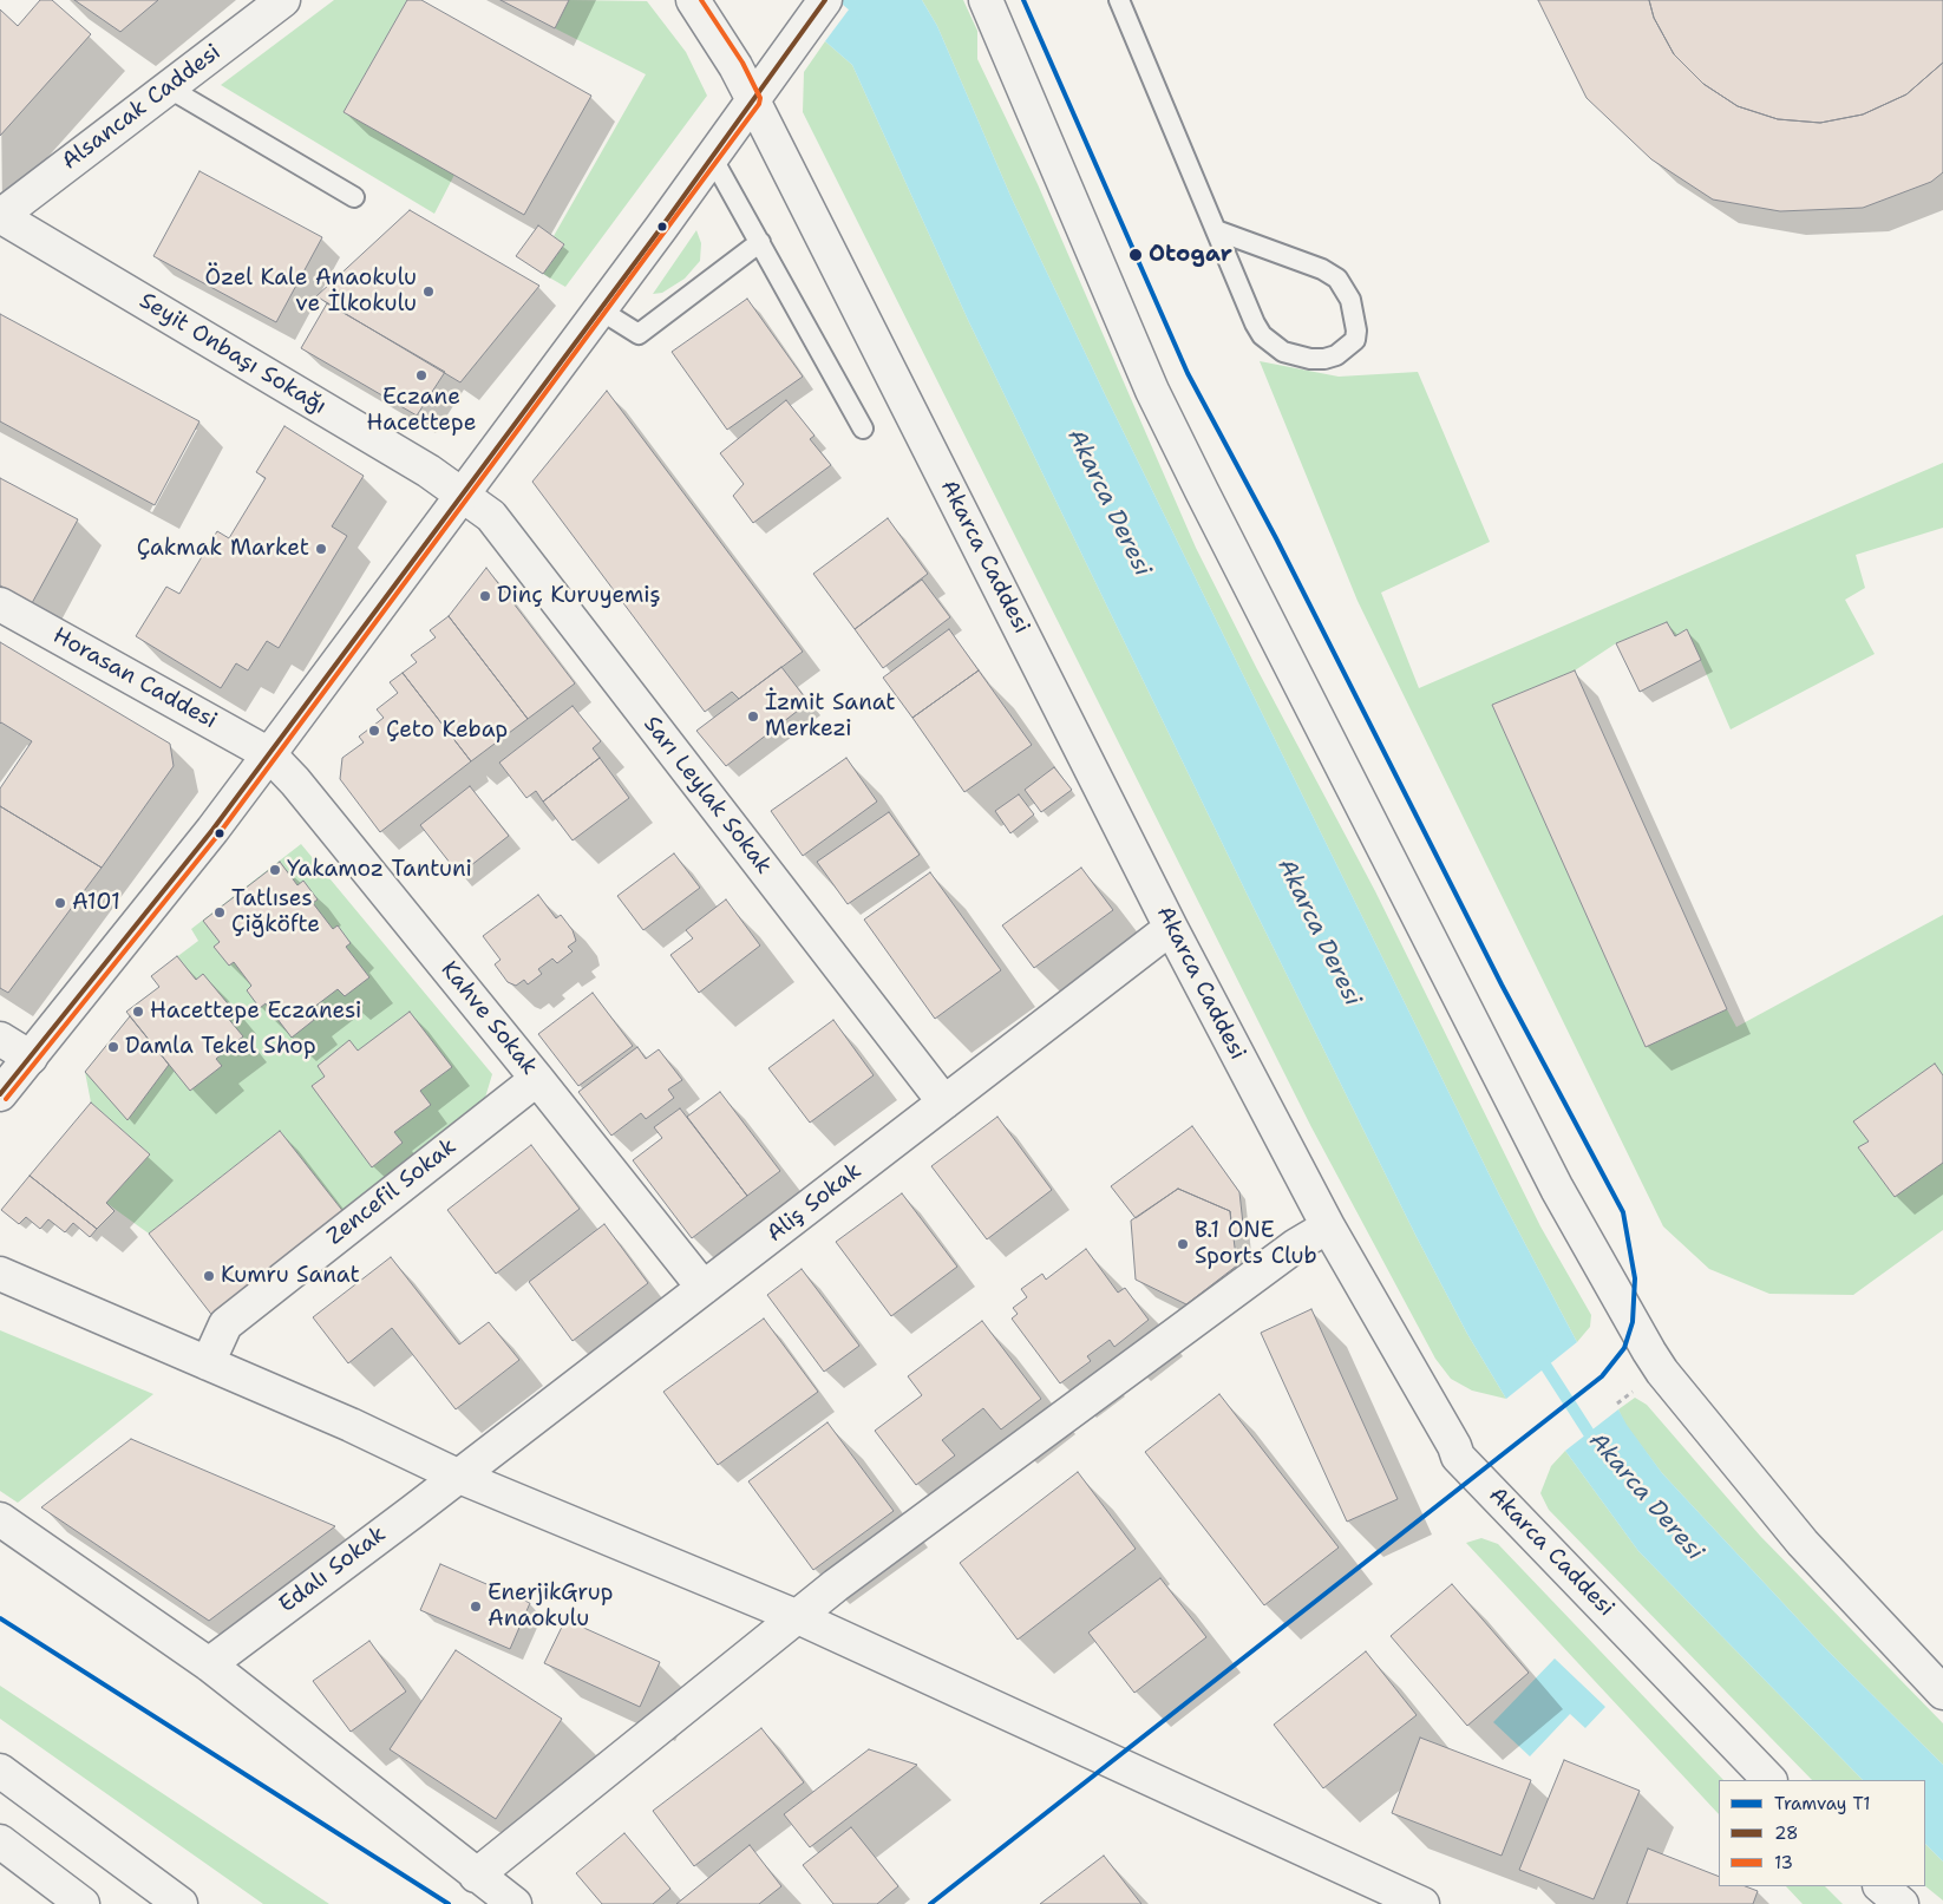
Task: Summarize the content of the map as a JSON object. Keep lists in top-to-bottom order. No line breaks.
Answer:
{"streets":{"main road":["Alsancak Caddesi","Seyit Onbaşı Sokağı","Akarca Caddesi","Horasan Caddesi","Sarı Leylak Sokak","Kahve Sokak","Zencefil Sokak","Aliş Sokak","Edalı Sokak"]},"crossings":[["Alsancak Caddesi","Seyit Onbaşı Sokağı"],["Seyit Onbaşı Sokağı","Sarı Leylak Sokak"],["Akarca Caddesi","Aliş Sokak"],["Horasan Caddesi","Kahve Sokak"],["Sarı Leylak Sokak","Aliş Sokak"],["Kahve Sokak","Zencefil Sokak"],["Kahve Sokak","Aliş Sokak"],["Aliş Sokak","Edalı Sokak"]],"water":["Akarca Deresi"],"places":["Otogar","Özel Kale Anaokulu ve İlkokulu","Eczane Hacettepe","Çakmak Market","Dinç Kuruyemiş","İzmit Sanat Merkezi","Çeto Kebap","Yakamoz Tantuni","A101","Tatlıses Çiğköfte","Hacettepe Eczanesi","Damla Tekel Shop","B.1 ONE Sports Club","Kumru Sanat","EnerjikGrup Anaokulu"],"lines":["tram line T1","transit line 28","transit line 13"],"legend":["Tramvay T1","28","13"]}
